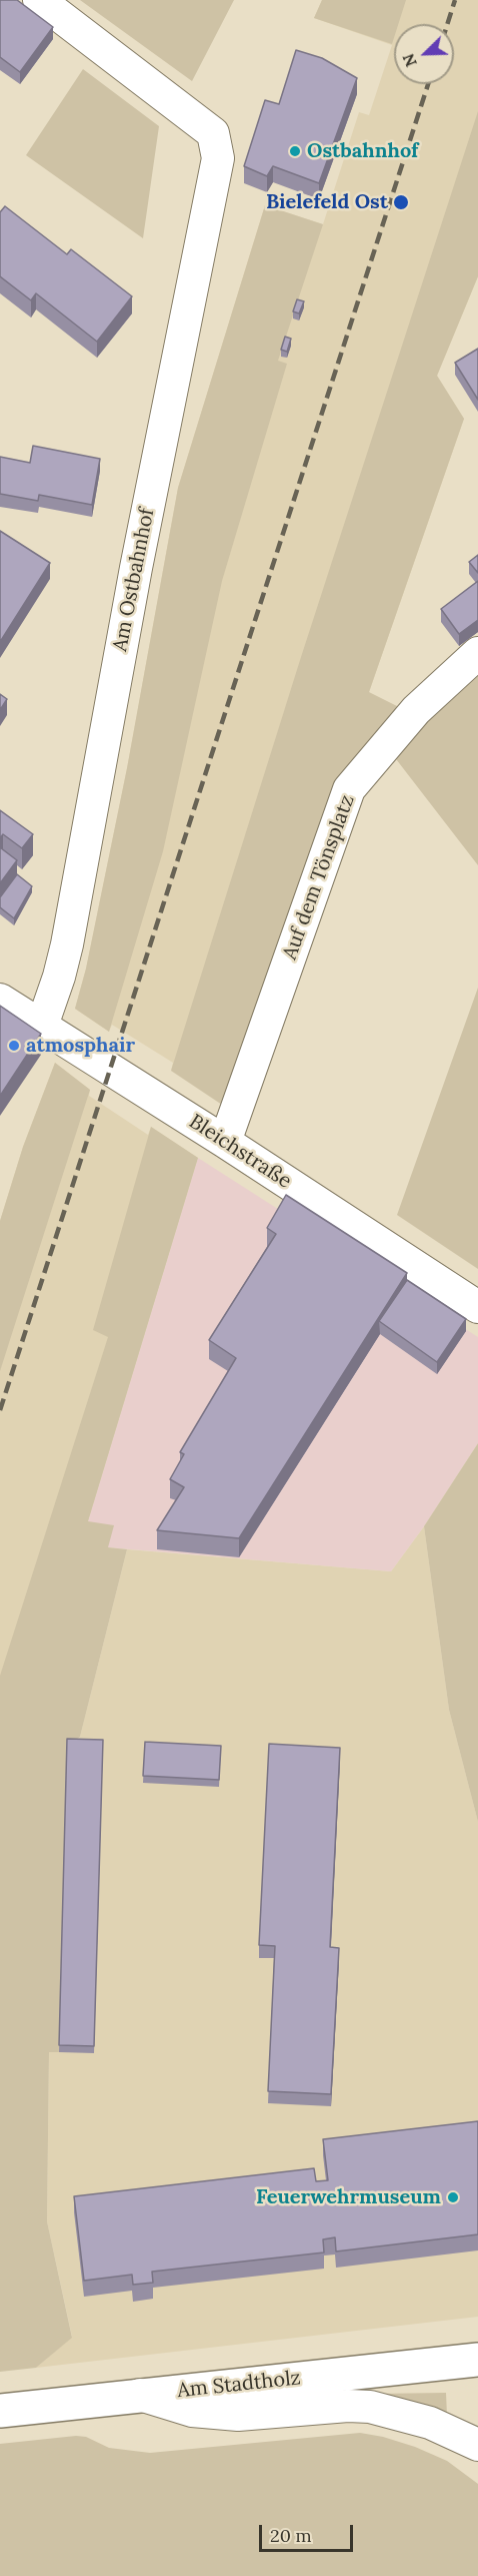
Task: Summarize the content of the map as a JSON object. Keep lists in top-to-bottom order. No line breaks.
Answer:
{"streets":{"main road":["Am Stadtholz"],"street":["Am Ostbahnhof","Auf dem Tönsplatz","Bleichstraße"]},"crossings":[["Am Ostbahnhof","Bleichstraße"],["Auf dem Tönsplatz","Bleichstraße"]],"places":["Ostbahnhof","Bielefeld Ost","atmosphair","Feuerwehrmuseum"],"scale_bar":"20 m","north":"bottom left"}
